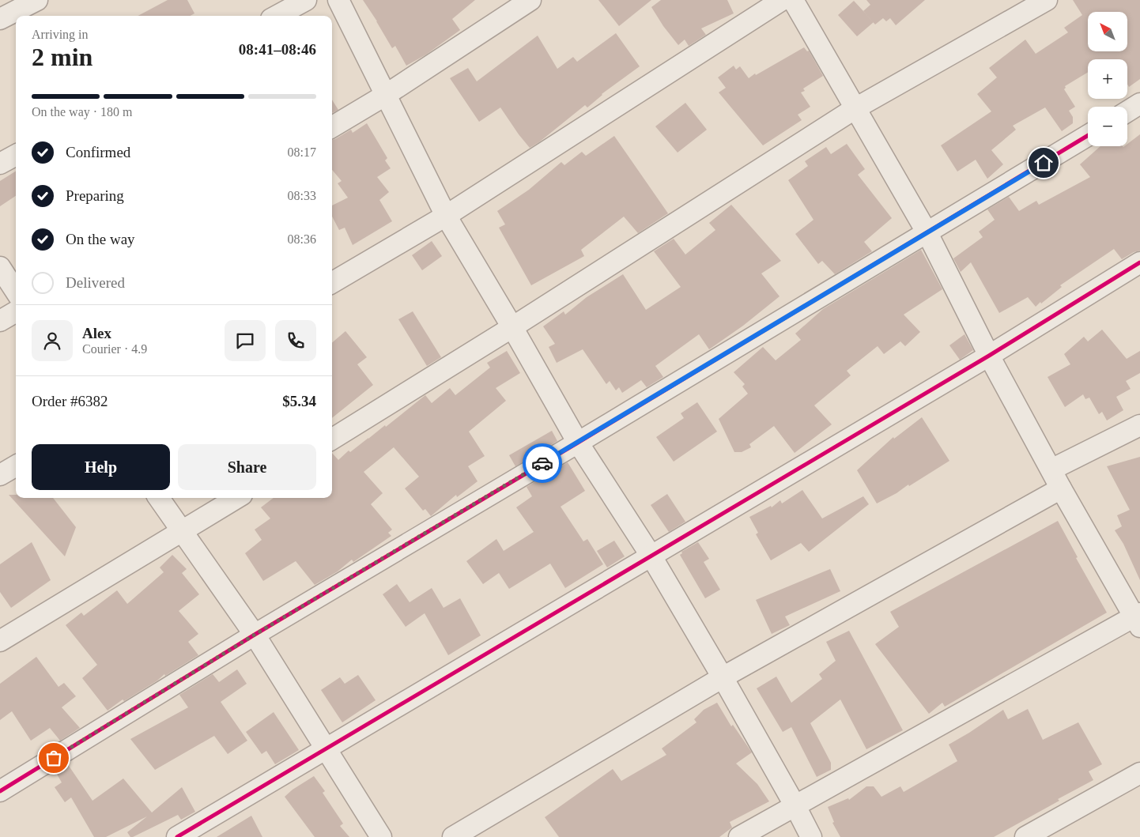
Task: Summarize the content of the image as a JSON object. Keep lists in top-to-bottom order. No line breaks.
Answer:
{"north":"top left","page":{"map_buttons":["+","−"],"heading":["2 min","Arriving in","08:41–08:46"],"panel":["Alex","Courier · 4.9","Order #6382","$5.34"],"bar":"On the way · 180 m","list":[["Confirmed","08:17"],["Preparing","08:33"],["On the way","08:36"],"Delivered"],"buttons":["Help","Share"]}}
